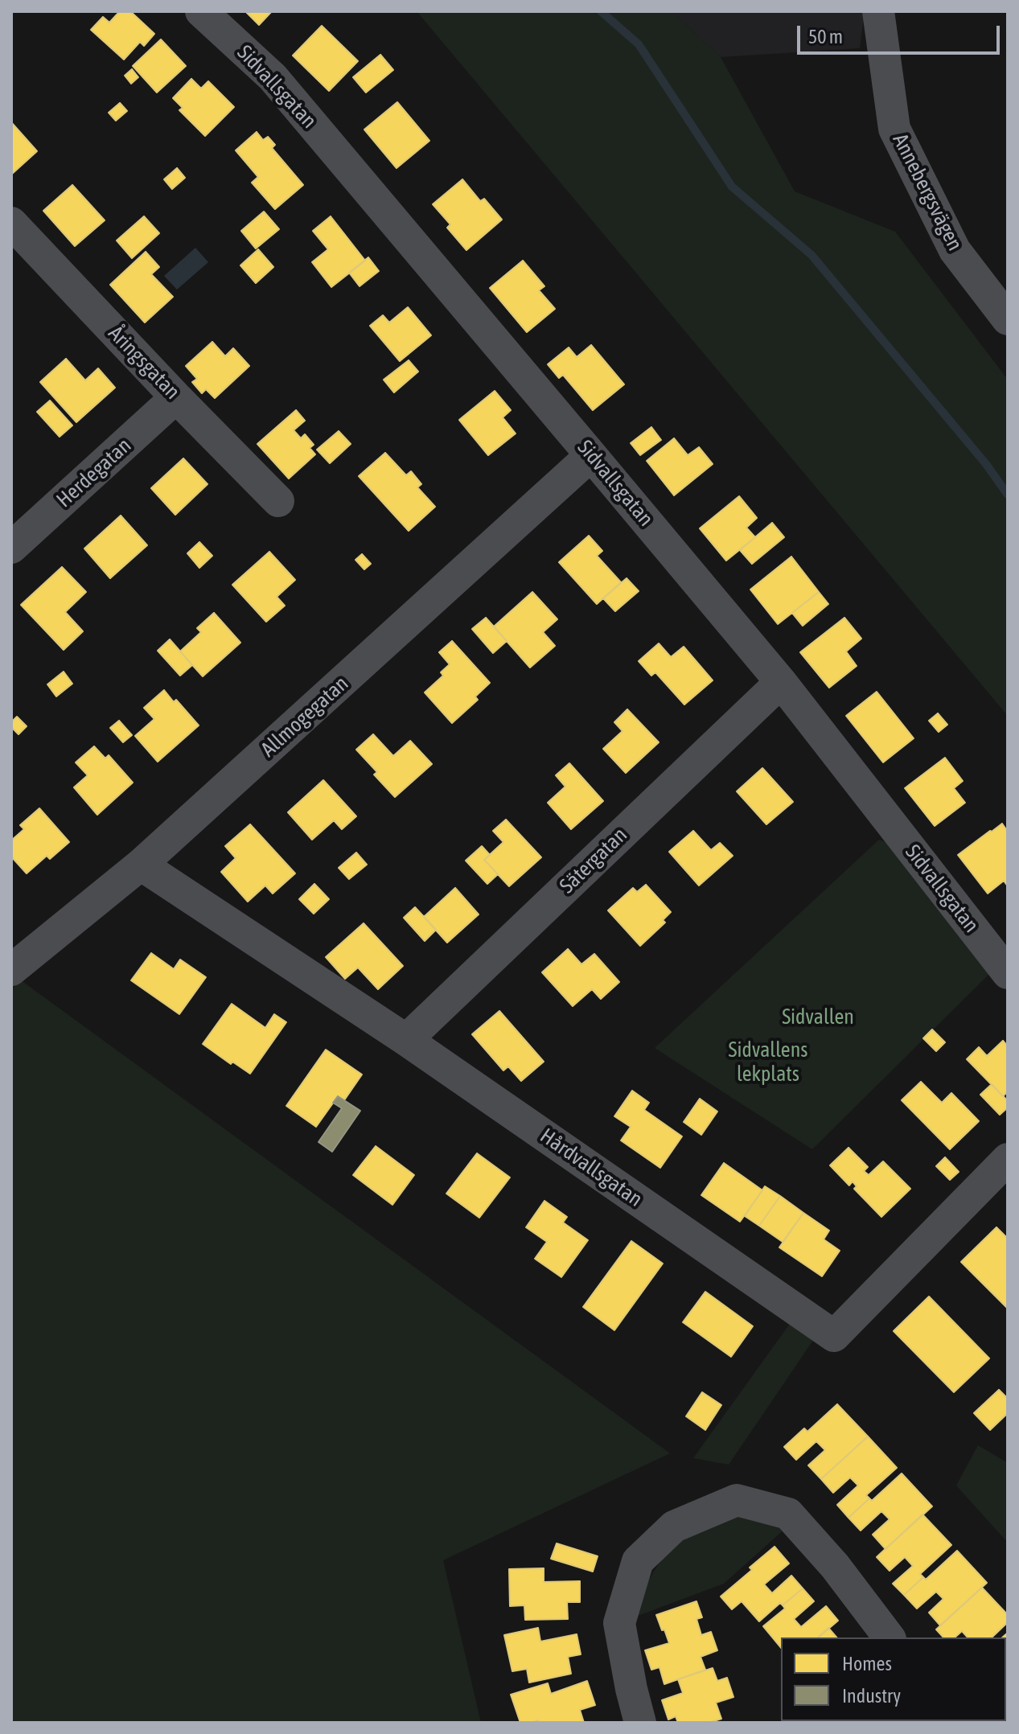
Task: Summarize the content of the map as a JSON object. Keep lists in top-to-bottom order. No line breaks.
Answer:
{"streets":{"street":["Sidvallsgatan","Annebergsvägen","Åringsgatan","Herdegatan","Allmogegatan","Sätergatan","Hårdvallsgatan"]},"crossings":[["Sidvallsgatan","Allmogegatan"],["Sidvallsgatan","Sätergatan"],["Åringsgatan","Herdegatan"],["Allmogegatan","Hårdvallsgatan"],["Sätergatan","Hårdvallsgatan"]],"parks":["Sidvallen","Sidvallens lekplats"],"legend":["Homes","Industry"],"scale_bar":"50 m"}
